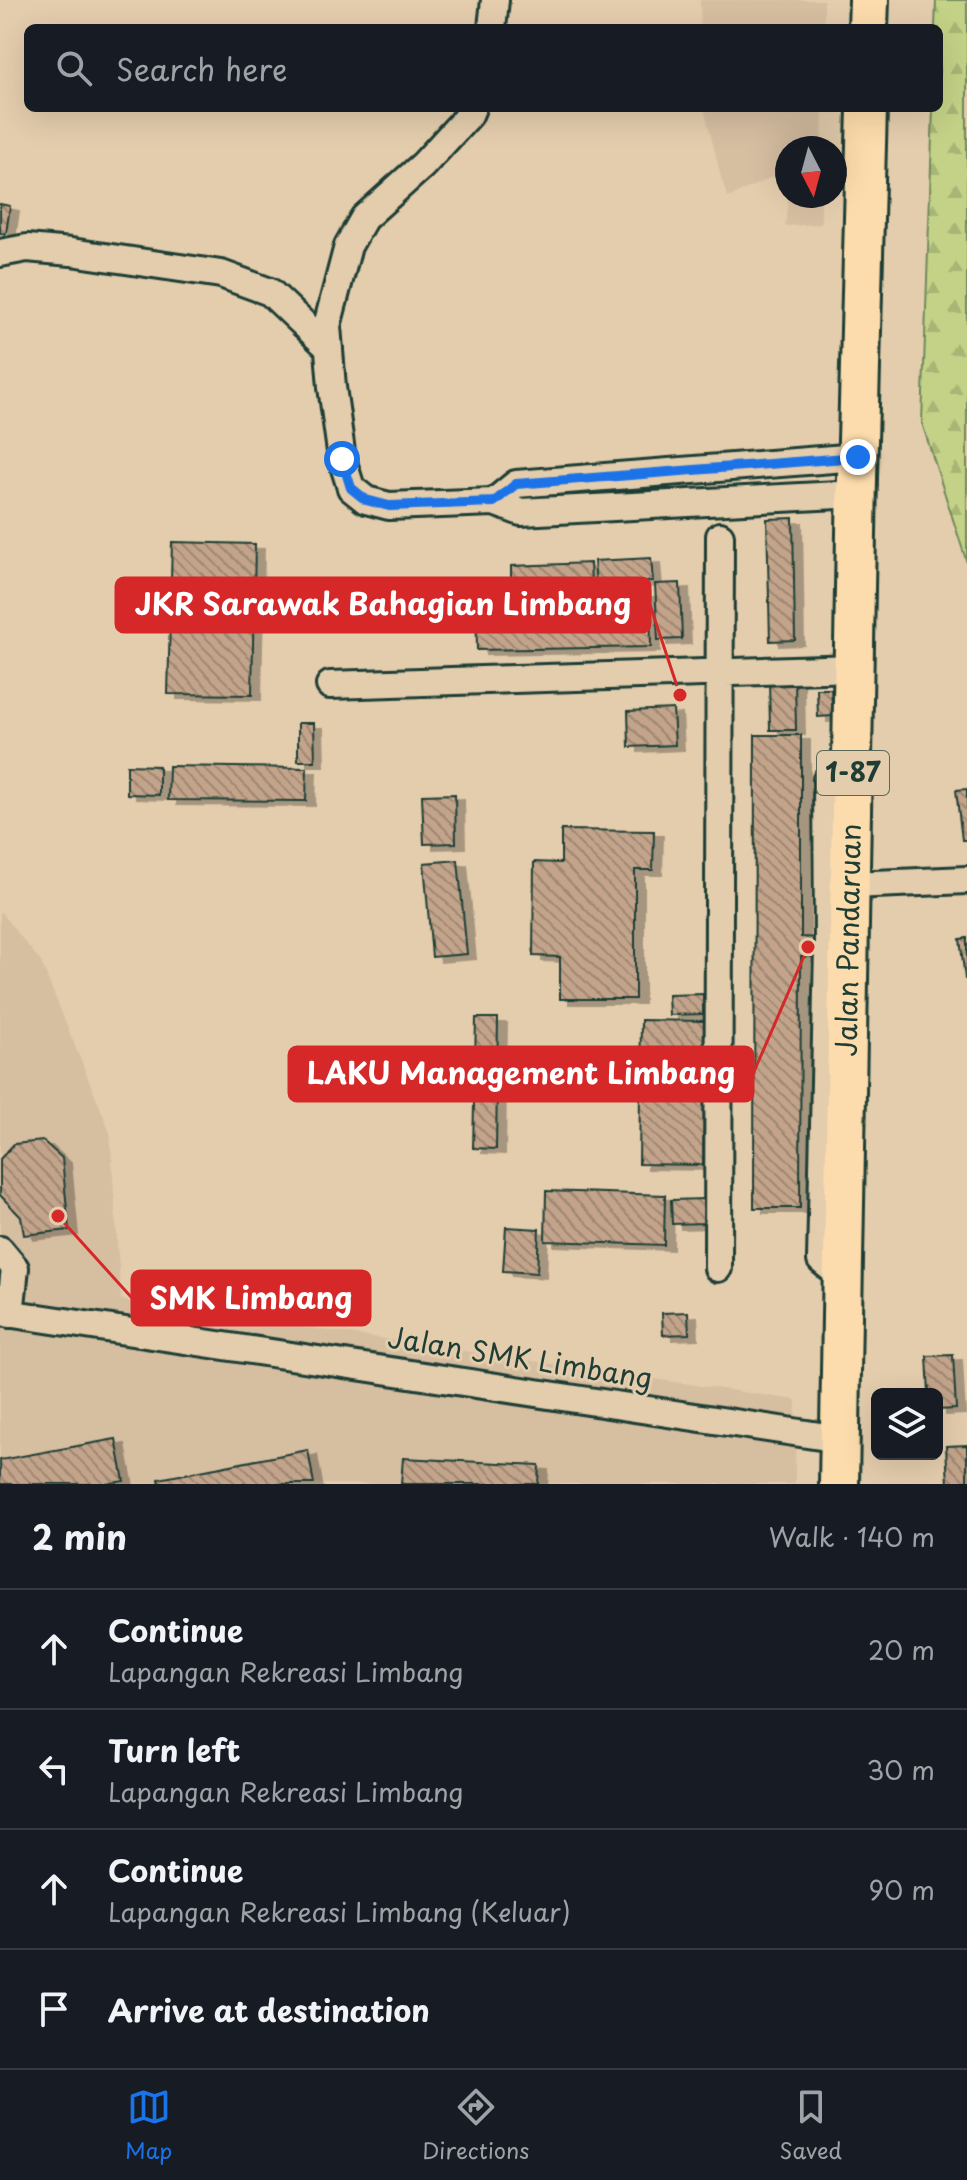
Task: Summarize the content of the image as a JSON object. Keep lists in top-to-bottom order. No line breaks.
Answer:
{"streets":{"highway":["1-87","Jalan Pandaruan"],"street":["Jalan SMK Limbang"]},"crossings":[["Jalan Pandaruan","Jalan SMK Limbang"]],"places":["JKR Sarawak Bahagian Limbang","LAKU Management Limbang","SMK Limbang"],"north":"bottom","page":{"search":"Search here","heading":["2 min","Walk · 140 m"],"list":[["Continue","Lapangan Rekreasi Limbang","20 m"],["Turn left","Lapangan Rekreasi Limbang","30 m"],["Continue","Lapangan Rekreasi Limbang (Keluar)","90 m"],"Arrive at destination"],"nav":["Map","Directions","Saved"]}}
